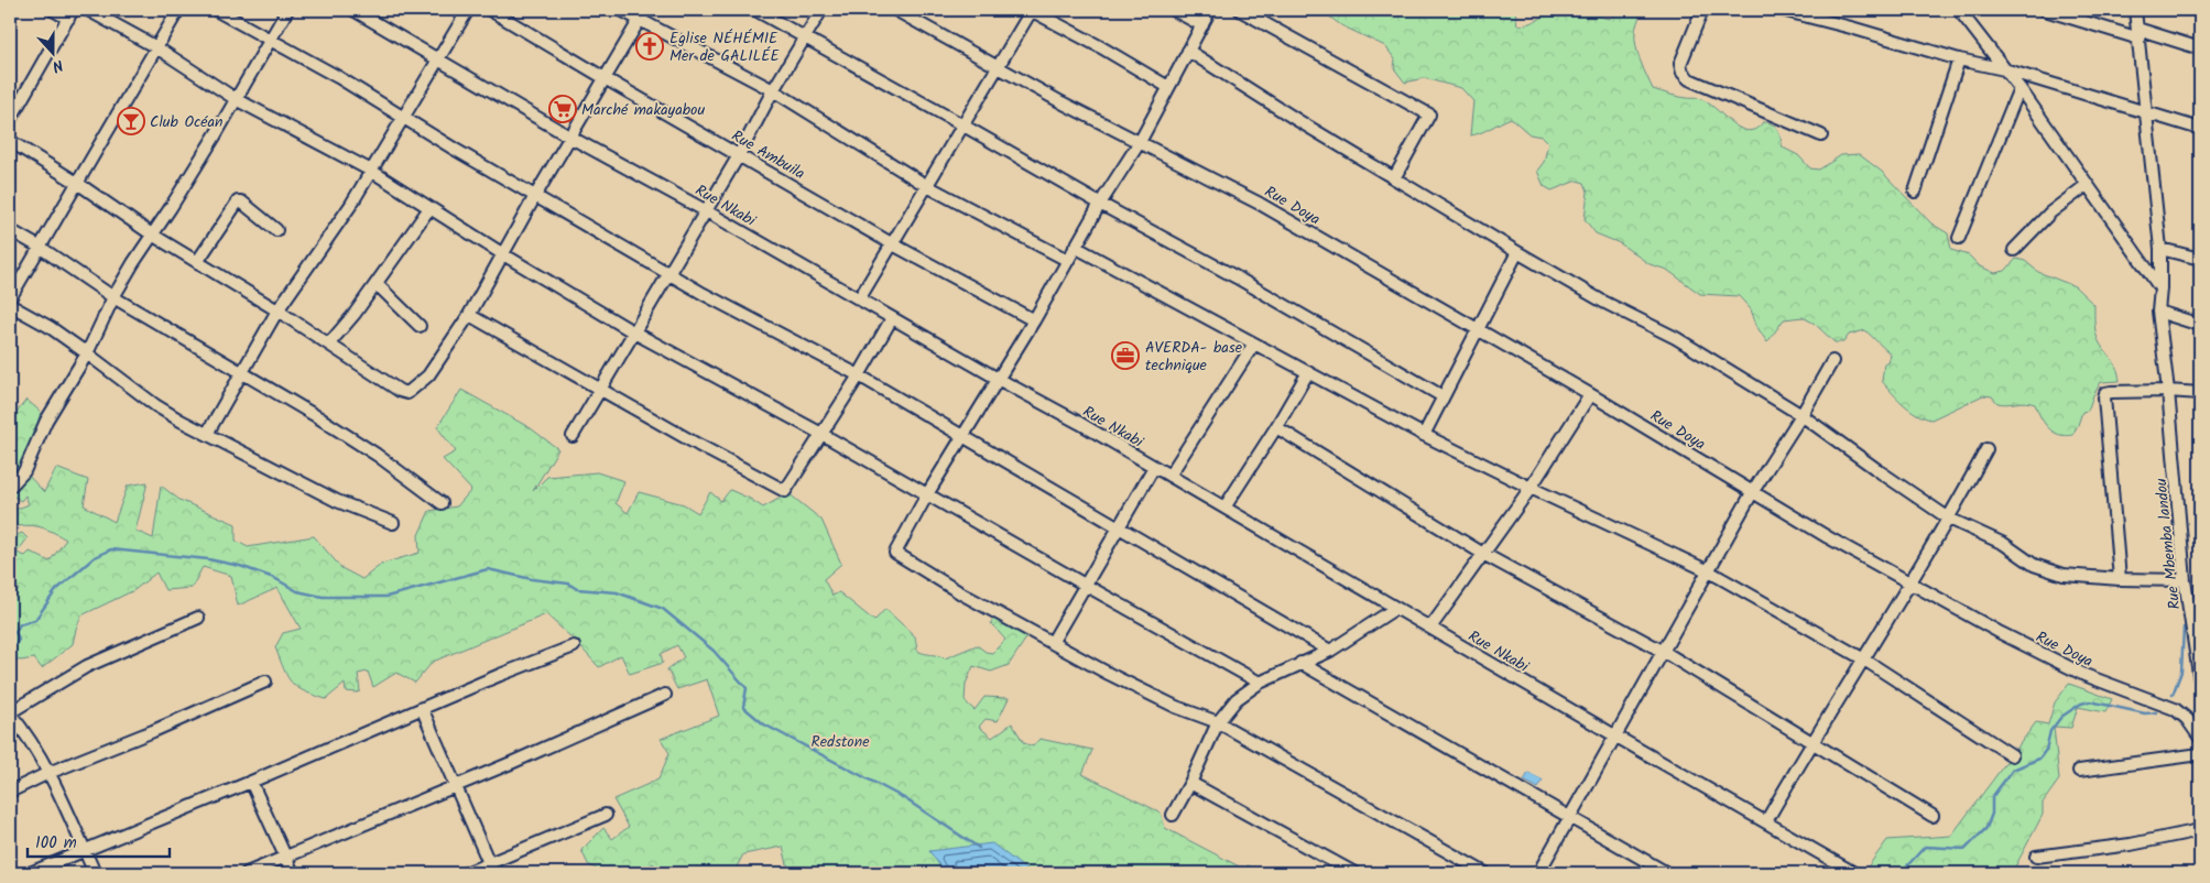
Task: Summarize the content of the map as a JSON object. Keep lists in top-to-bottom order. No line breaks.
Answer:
{"streets":{"street":["Rue Ambuila","Rue Nkabi","Rue Doya","Rue Mbemba landou"]},"parks":["Redstone"],"places":{"church":["Eglise NÉHÉMIE Mer de GALILÉE"],"supermarket":["Marché makayabou"],"bar":["Club Océan"],"office":["AVERDA- base technique"]},"scale_bar":"100 m","north":"bottom"}
